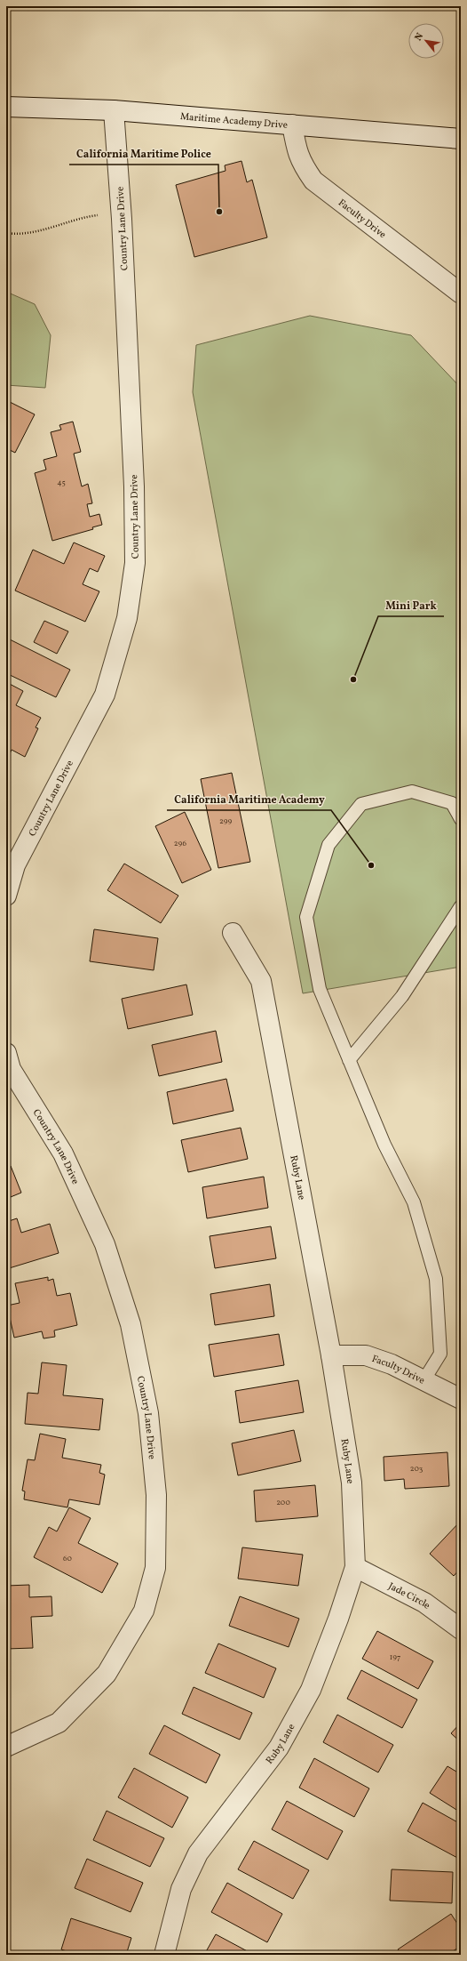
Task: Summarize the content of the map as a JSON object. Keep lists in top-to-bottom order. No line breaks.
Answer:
{"streets":{"street":["Maritime Academy Drive","Faculty Drive","Country Lane Drive","Ruby Lane","Jade Circle"]},"crossings":[["Maritime Academy Drive","Faculty Drive"],["Maritime Academy Drive","Country Lane Drive"],["Faculty Drive","Ruby Lane"],["Ruby Lane","Jade Circle"]],"places":["California Maritime Police","Mini Park","California Maritime Academy"],"house_numbers":["45","299","296","203","200","60","197"],"north":"top left"}
